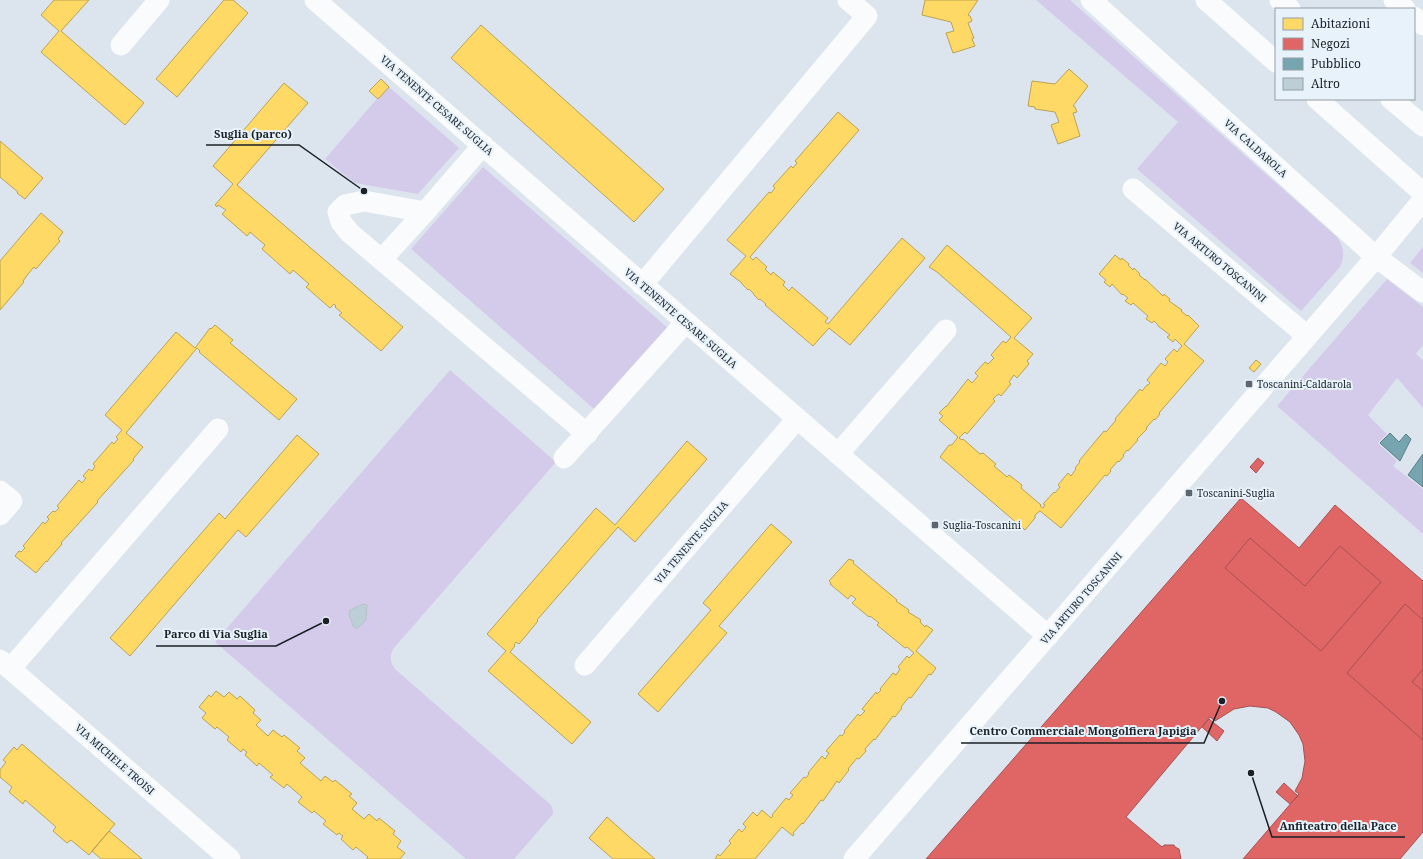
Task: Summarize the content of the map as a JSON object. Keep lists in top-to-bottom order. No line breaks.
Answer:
{"streets":{"street":["VIA TENENTE CESARE SUGLIA","VIA CALDAROLA","VIA ARTURO TOSCANINI","VIA TENENTE SUGLIA","VIA MICHELE TROISI"]},"crossings":[["VIA TENENTE CESARE SUGLIA","VIA ARTURO TOSCANINI"],["VIA TENENTE CESARE SUGLIA","VIA TENENTE SUGLIA"],["VIA CALDAROLA","VIA ARTURO TOSCANINI"]],"places":{"other":["Suglia (parco)","Parco di Via Suglia","Centro Commerciale Mongolfiera Japigia","Anfiteatro della Pace"],"transit":["Toscanini-Caldarola","Toscanini-Suglia","Suglia-Toscanini"]},"legend":["Abitazioni","Negozi","Pubblico","Altro"]}
